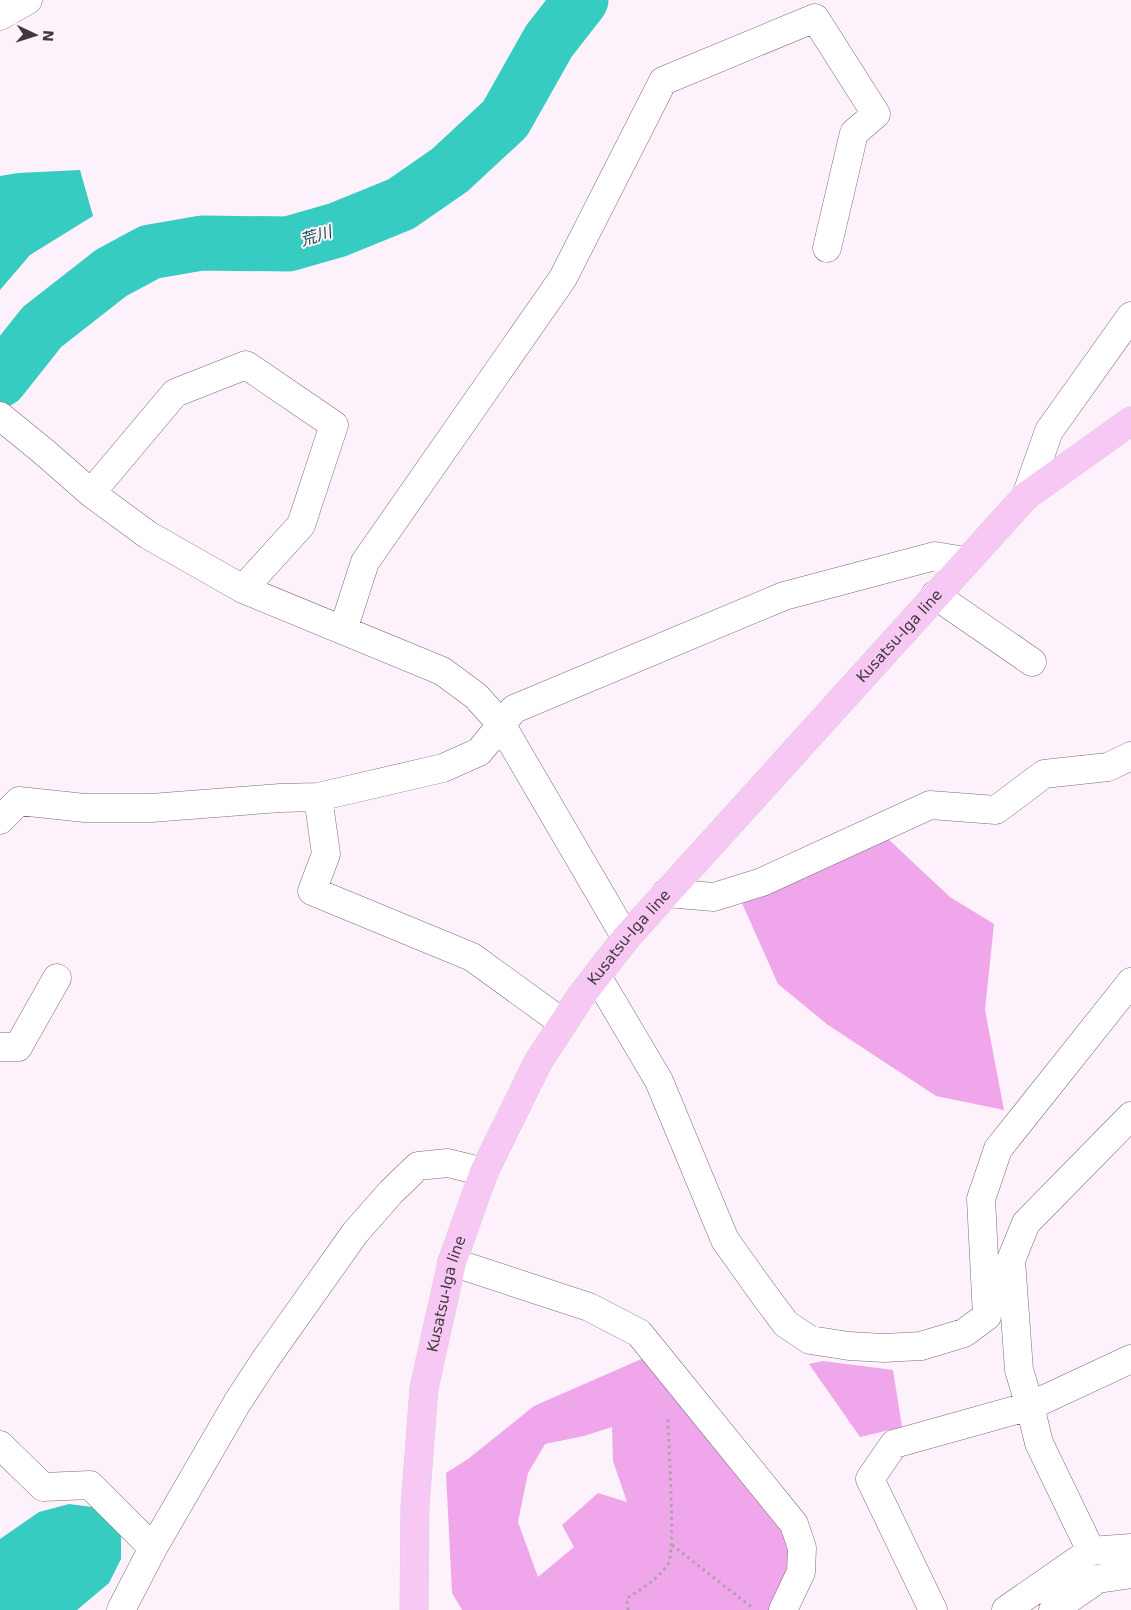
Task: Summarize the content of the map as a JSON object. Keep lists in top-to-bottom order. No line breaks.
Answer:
{"streets":{"main road":["Kusatsu-Iga line"]},"water":["荒川"],"north":"right"}
